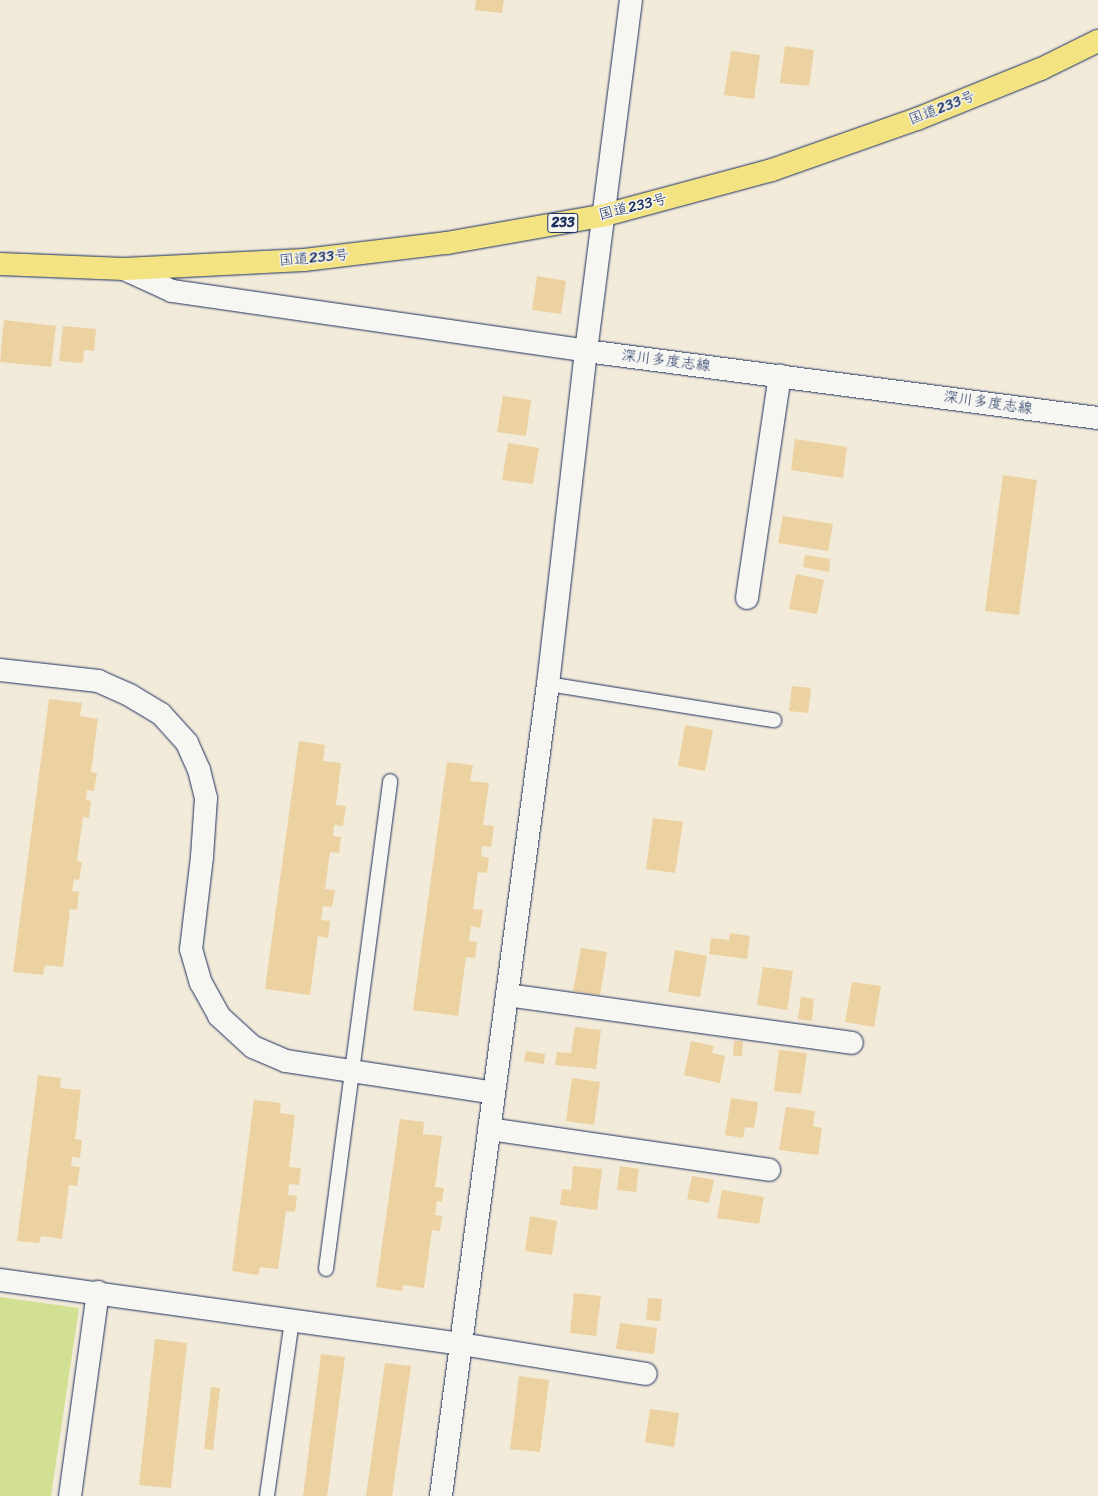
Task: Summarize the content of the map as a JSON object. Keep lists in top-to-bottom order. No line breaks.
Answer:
{"streets":{"highway":["国道233号","233"],"street":["深川多度志線"]},"crossings":[["国道233号","深川多度志線"]]}
